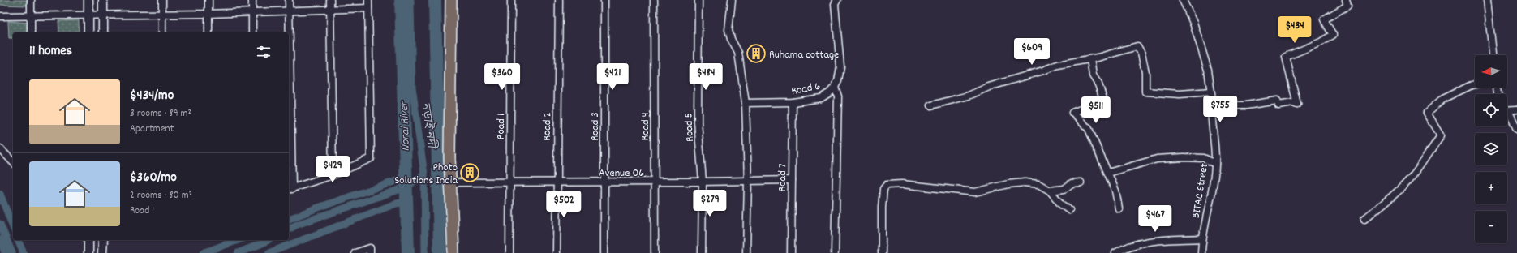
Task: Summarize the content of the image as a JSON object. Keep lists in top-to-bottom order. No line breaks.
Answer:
{"streets":{"street":["Road 6","Road 1","Road 2","Road 3","Road 4","Road 5","Avenue 06","Road 7","BITAC Street"]},"crossings":[["Road 6","Road 7"],["Road 1","Avenue 06"],["Road 2","Avenue 06"],["Road 3","Avenue 06"],["Road 4","Avenue 06"],["Road 5","Avenue 06"],["Avenue 06","Road 7"]],"water":["নড়াই নদী","Norai River"],"places":{"building":["Ruhama cottage","Photo Solutions India"]},"north":"left","page":{"price":["$434","$609","$360","$421","$484","$755","$511","$429","$279","$502","$467"],"heading":"11 homes","map_buttons":["+","−"],"list":[{"name":"$434/mo","note":"3 rooms · 89 m² · Apartment"},{"name":"$360/mo","note":"2 rooms · 80 m² · Road 1"}]}}
